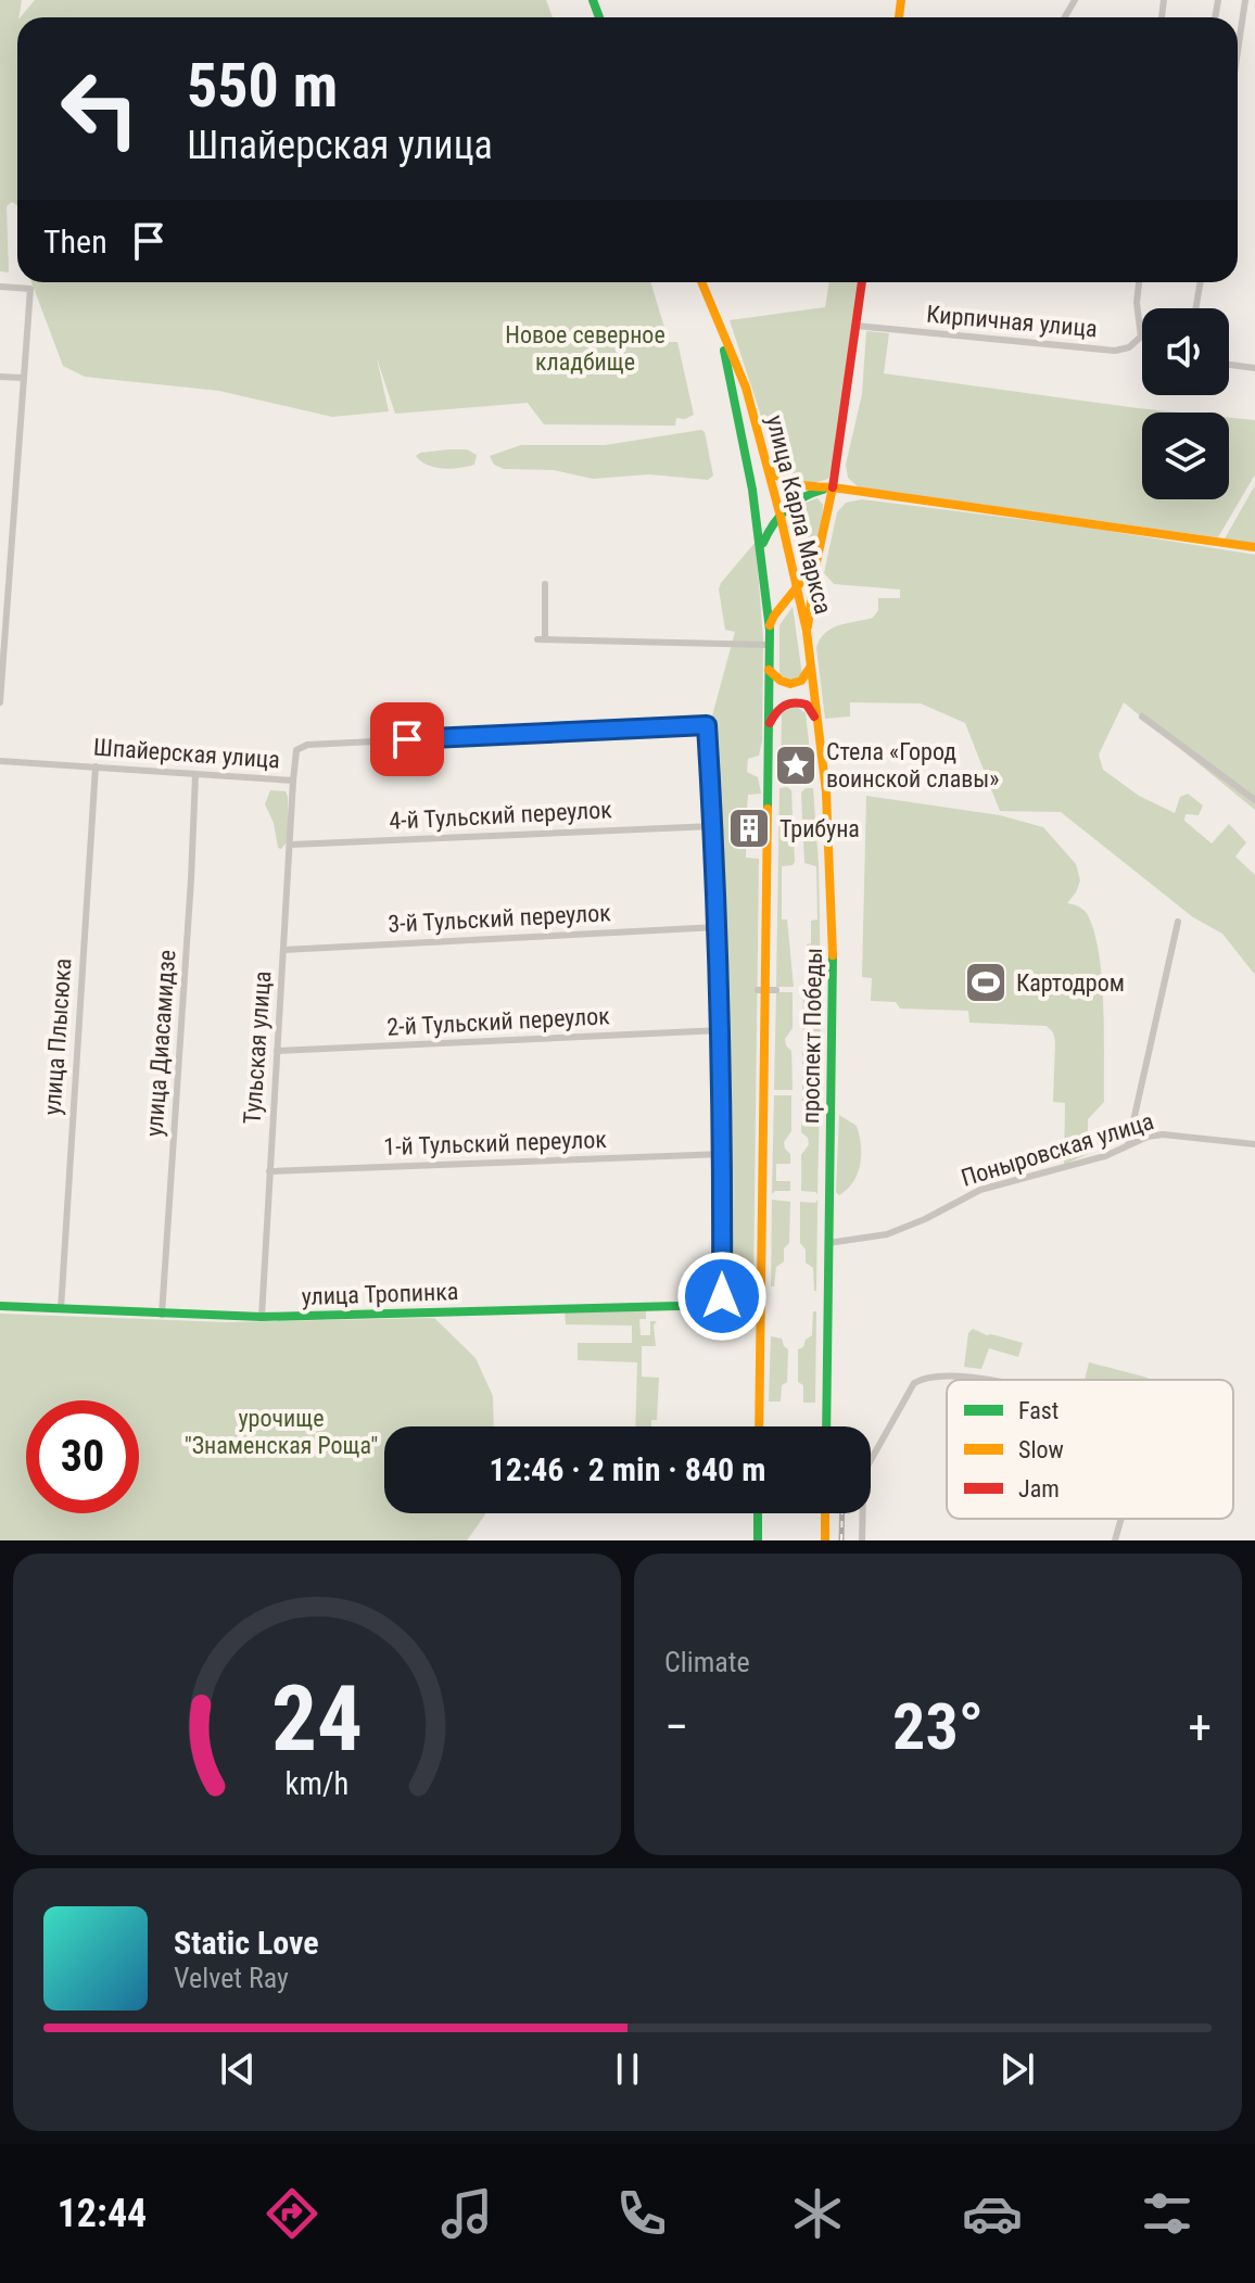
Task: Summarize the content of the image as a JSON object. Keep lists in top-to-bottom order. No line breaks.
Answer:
{"streets":{"main road":["улица Карла Маркса","проспект Победы","улица Тропинка"],"street":["Кирпичная улица","Шпайерская улица","4-й Тульский переулок","3-й Тульский переулок","2-й Тульский переулок","улица Плысюка","улица Диасамидзе","Тульская улица","1-й Тульский переулок","Поныровская улица"]},"crossings":[["Кирпичная улица","улица Карла Маркса"],["улица Карла Маркса","проспект Победы"],["Шпайерская улица","4-й Тульский переулок"],["Шпайерская улица","улица Плысюка"],["Шпайерская улица","улица Диасамидзе"],["Шпайерская улица","Тульская улица"],["4-й Тульский переулок","Тульская улица"],["3-й Тульский переулок","Тульская улица"],["2-й Тульский переулок","Тульская улица"],["проспект Победы","Поныровская улица"],["проспект Победы","улица Тропинка"],["улица Плысюка","улица Тропинка"],["улица Диасамидзе","улица Тропинка"],["Тульская улица","1-й Тульский переулок"],["Тульская улица","улица Тропинка"]],"parks":["Новое северное кладбище","урочище \"Знаменская Роща\""],"places":{"place":["Стела «Город воинской славы»"],"building":["Трибуна"],"sports":["Картодром"]},"legend":["Fast","Slow","Jam"],"page":{"turn":["550 m","Шпайерская улица"],"then":"Then","limit":"30","trip":"12:46 · 2 min · 840 m","tile":"Climate","heat":["−","23°","+"],"song":["Static Love","Velvet Ray"],"tabs":"12:44","gauge":["24","km/h"]}}
